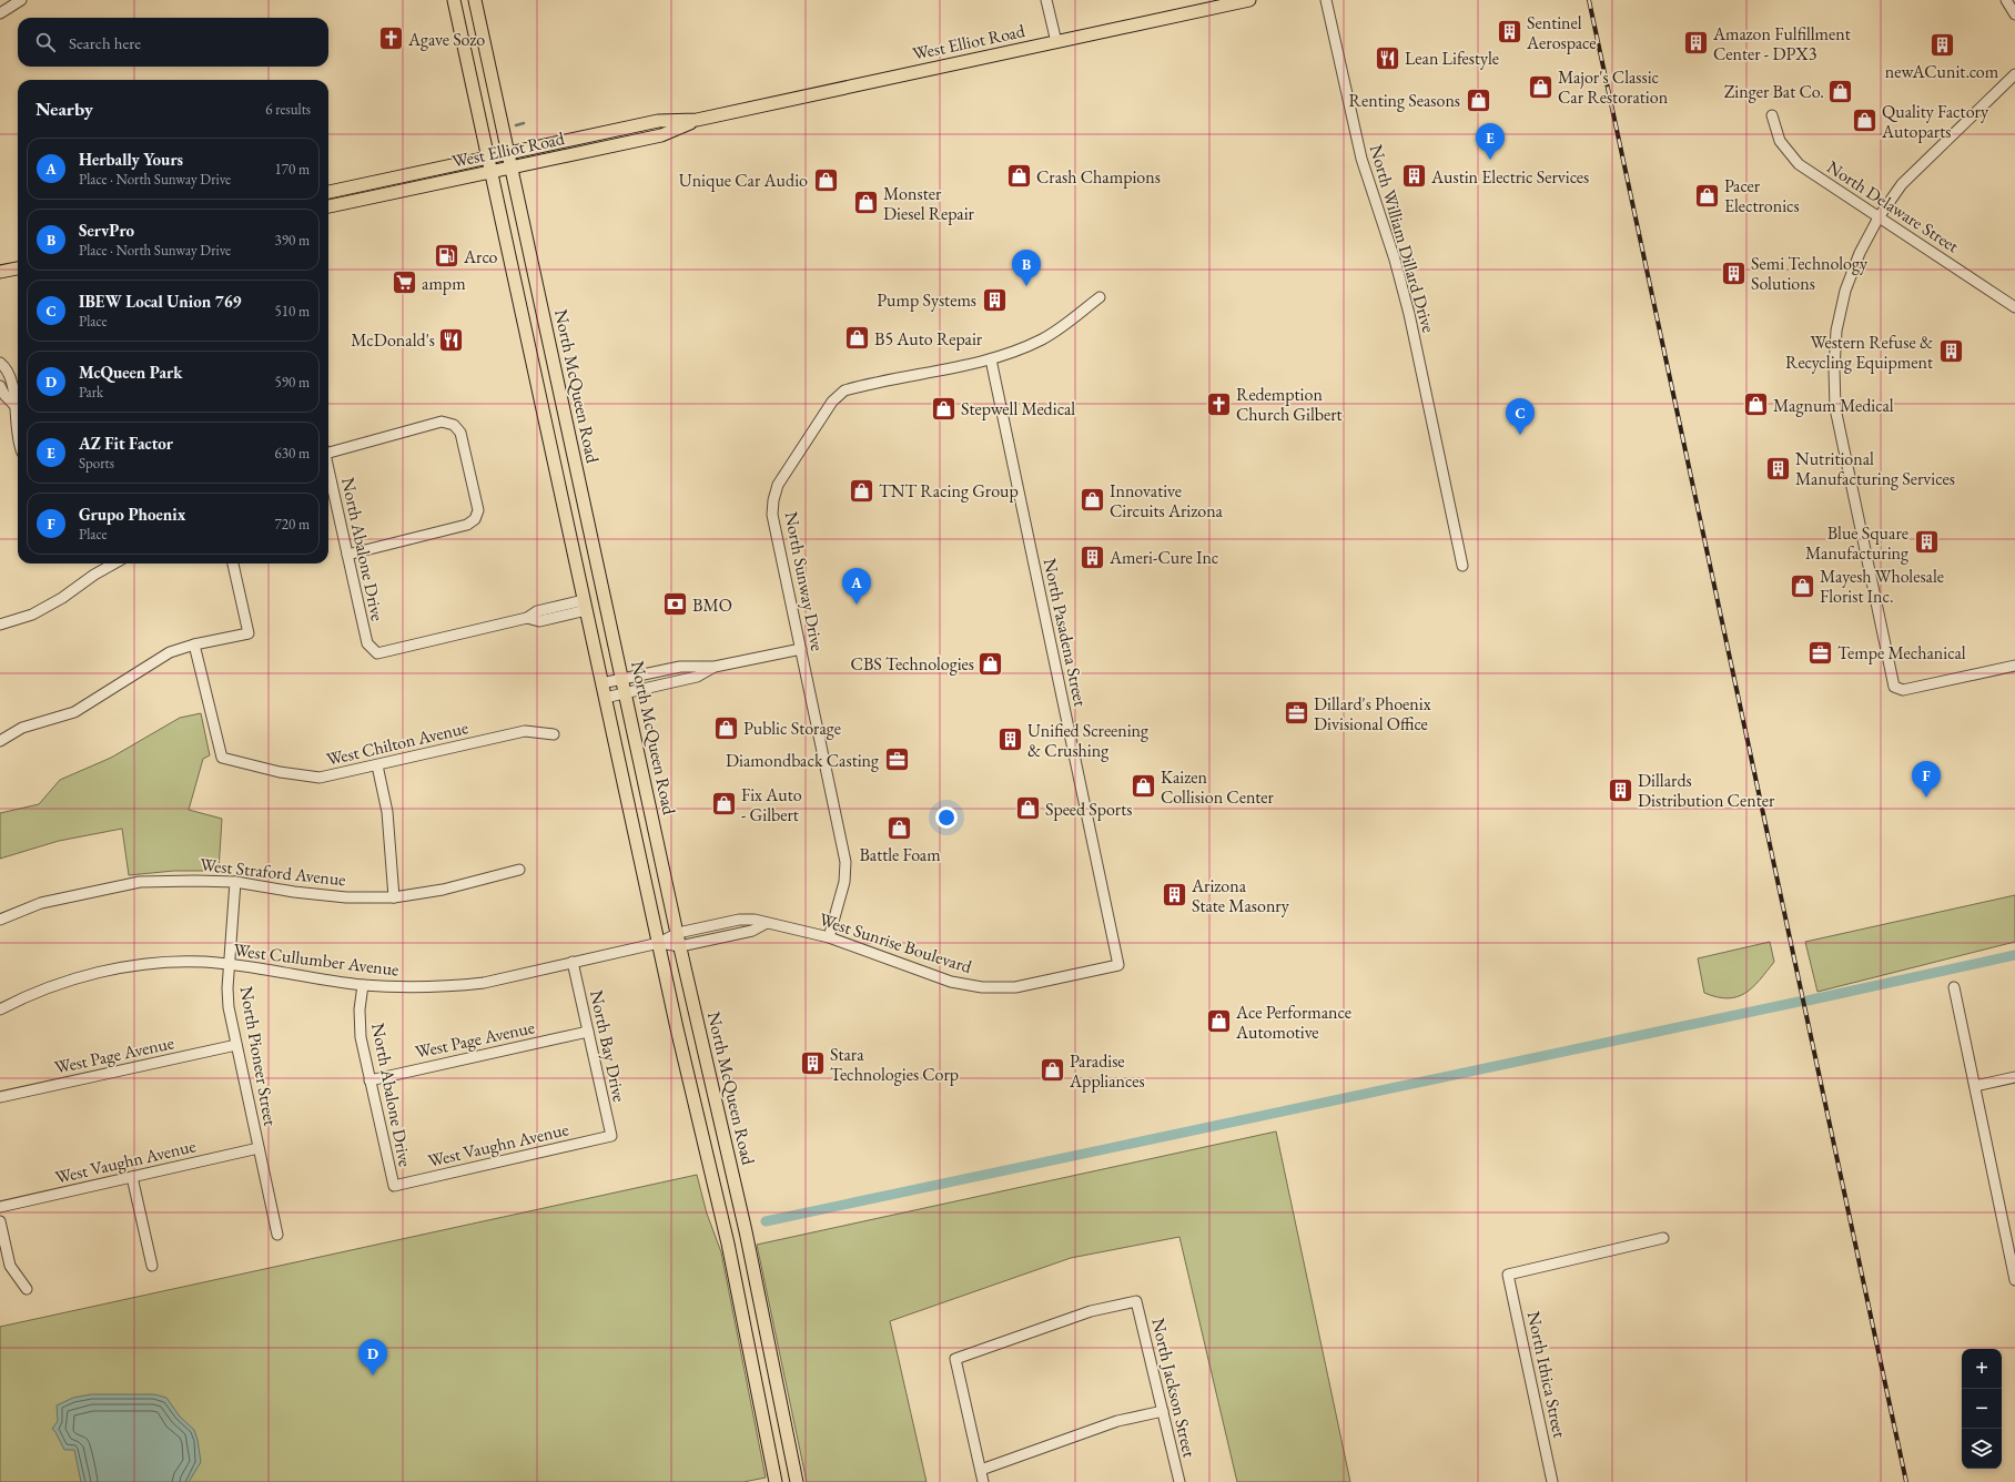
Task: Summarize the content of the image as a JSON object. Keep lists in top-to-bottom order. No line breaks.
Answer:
{"streets":{"main road":["West Elliot Road","North McQueen Road"],"street":["North Delaware Street","North William Dillard Drive","North Abalone Drive","North Sunway Drive","North Pasadena Street","West Chilton Avenue","West Straford Avenue","West Sunrise Boulevard","West Cullumber Avenue","West Page Avenue","North Bay Drive","North Pioneer Street","West Vaughn Avenue","North Ithica Street","North Jackson Street"]},"crossings":[["West Elliot Road","North McQueen Road"],["North McQueen Road","West Sunrise Boulevard"],["North Abalone Drive","West Cullumber Avenue"],["North Abalone Drive","West Page Avenue"],["North Abalone Drive","West Vaughn Avenue"],["North Sunway Drive","North Pasadena Street"],["North Sunway Drive","West Sunrise Boulevard"],["North Pasadena Street","West Sunrise Boulevard"],["West Straford Avenue","North Pioneer Street"],["West Sunrise Boulevard","West Cullumber Avenue"],["West Cullumber Avenue","North Bay Drive"],["West Cullumber Avenue","North Pioneer Street"],["West Page Avenue","North Bay Drive"],["West Page Avenue","North Pioneer Street"],["North Bay Drive","West Vaughn Avenue"],["North Pioneer Street","West Vaughn Avenue"]],"places":{"building":["Sentinel Aerospace","Amazon Fulfillment Center - DPX3","newACunit.com","Austin Electric Services","Semi Technology Solutions","Pump Systems","Western Refuse & Recycling Equipment","Nutritional Manufacturing Services","Blue Square Manufacturing","Ameri-Cure Inc","Unified Screening & Crushing","Dillards Distribution Center","Arizona State Masonry","Stara Technologies Corp"],"church":["Agave Sozo","Redemption Church Gilbert"],"restaurant":["Lean Lifestyle","McDonald's"],"shop":["Major's Classic Car Restoration","Zinger Bat Co.","Renting Seasons","Quality Factory Autoparts","Crash Champions","Unique Car Audio","Pacer Electronics","Monster Diesel Repair","B5 Auto Repair","Magnum Medical","Stepwell Medical","TNT Racing Group","Innovative Circuits Arizona","Mayesh Wholesale Florist Inc.","CBS Technologies","Public Storage","Kaizen Collision Center","Fix Auto - Gilbert","Speed Sports","Battle Foam","Ace Performance Automotive","Paradise Appliances"],"fuel station":["Arco"],"supermarket":["ampm"],"bank":["BMO"],"office":["Tempe Mechanical","Dillard's Phoenix Divisional Office","Diamondback Casting"]},"page":{"search":"Search here","heading":["Nearby","6 results"],"pins":["E","B","C","A","F","D"],"list":[{"mark":"A","name":"Herbally Yours","note":"Place · North Sunway Drive","value":"170 m"},{"mark":"B","name":"ServPro","note":"Place · North Sunway Drive","value":"390 m"},{"mark":"C","name":"IBEW Local Union 769","note":"Place","value":"510 m"},{"mark":"D","name":"McQueen Park","note":"Park","value":"590 m"},{"mark":"E","name":"AZ Fit Factor","note":"Sports","value":"630 m"},{"mark":"F","name":"Grupo Phoenix","note":"Place","value":"720 m"}],"map_buttons":["+","−"]}}
